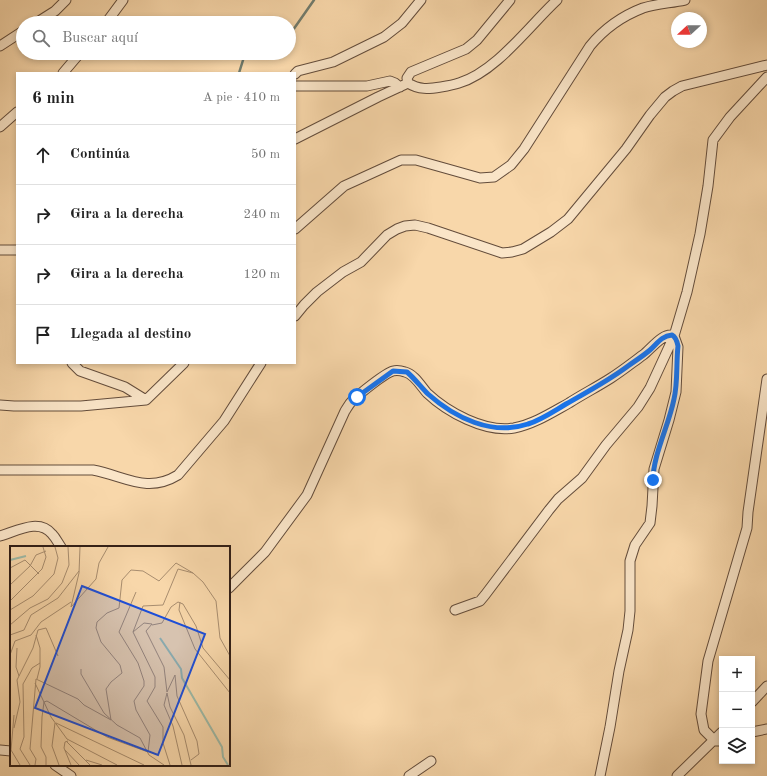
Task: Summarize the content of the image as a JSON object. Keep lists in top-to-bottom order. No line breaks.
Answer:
{"north":"left","page":{"search":"Buscar aquí","heading":["6 min","A pie · 410 m"],"list":[["Continúa","50 m"],["Gira a la derecha","240 m"],["Gira a la derecha","120 m"],"Llegada al destino"],"map_buttons":["+","−"]}}
